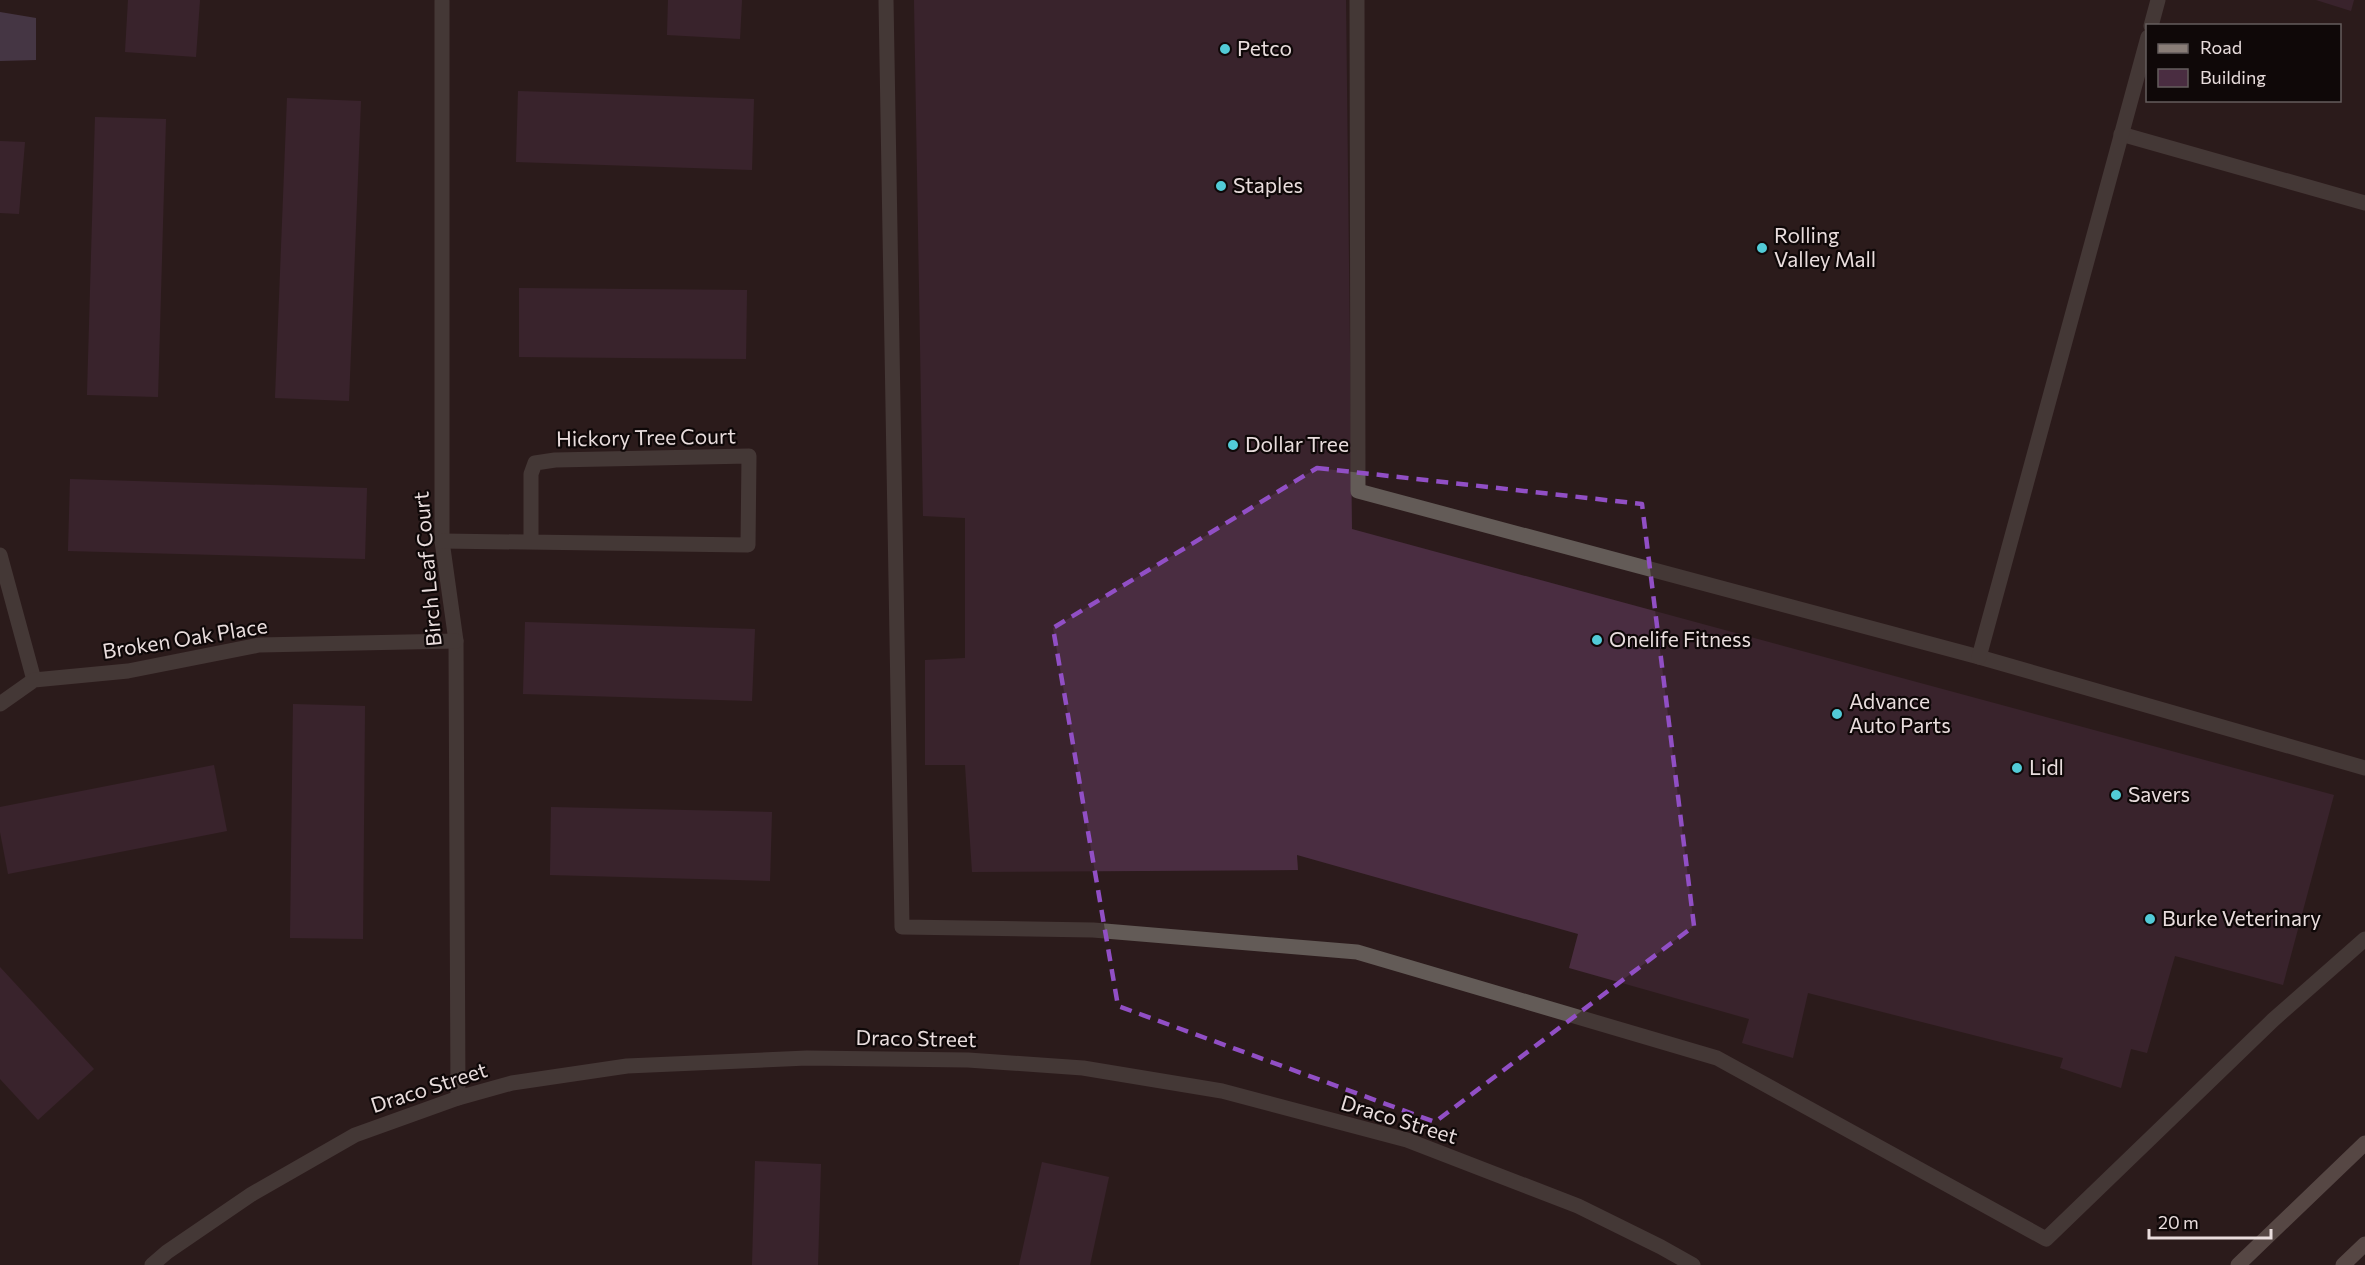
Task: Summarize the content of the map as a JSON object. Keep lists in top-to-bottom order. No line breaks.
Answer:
{"streets":{"street":["Hickory Tree Court","Birch Leaf Court","Broken Oak Place","Draco Street"]},"crossings":[["Hickory Tree Court","Birch Leaf Court"],["Birch Leaf Court","Broken Oak Place"],["Birch Leaf Court","Draco Street"]],"places":["Petco","Staples","Rolling Valley Mall","Dollar Tree","Onelife Fitness","Advance Auto Parts","Lidl","Savers","Burke Veterinary"],"legend":["Road","Building"],"scale_bar":"20 m"}
